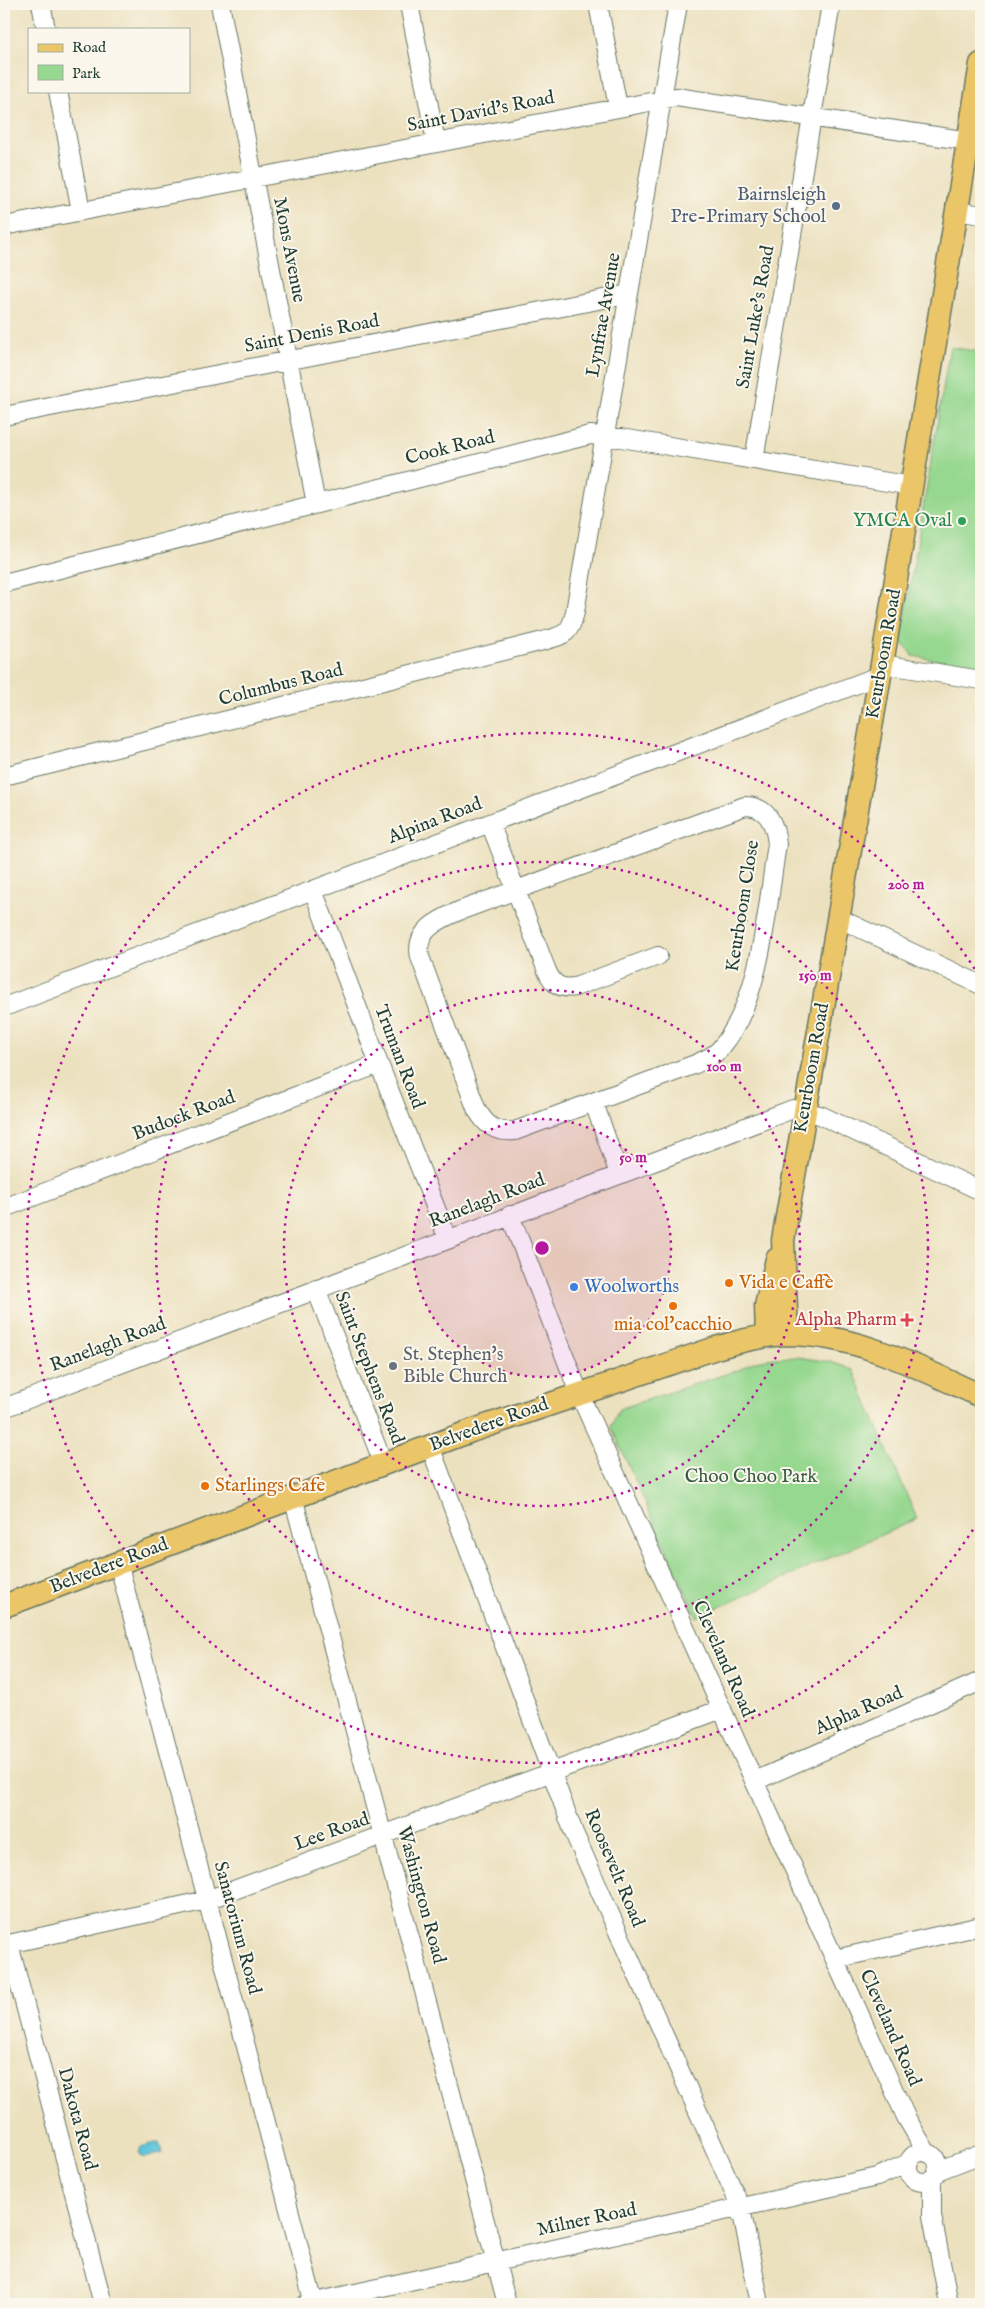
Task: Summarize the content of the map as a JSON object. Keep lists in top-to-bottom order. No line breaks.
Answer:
{"streets":{"main road":["Keurboom Road","Belvedere Road"],"street":["Saint David's Road","Mons Avenue","Lynfrae Avenue","Saint Luke's Road","Saint Denis Road","Cook Road","Columbus Road","Alpina Road","Keurboom Close","Truman Road","Budock Road","Ranelagh Road","Saint Stephens Road","Cleveland Road","Alpha Road","Lee Road","Roosevelt Road","Washington Road","Sanatorium Road","Dakota Road","Milner Road"]},"crossings":[["Saint David's Road","Mons Avenue"],["Saint David's Road","Lynfrae Avenue"],["Saint David's Road","Saint Luke's Road"],["Saint David's Road","Keurboom Road"],["Mons Avenue","Saint Denis Road"],["Mons Avenue","Cook Road"],["Lynfrae Avenue","Saint Denis Road"],["Lynfrae Avenue","Cook Road"],["Lynfrae Avenue","Columbus Road"],["Saint Luke's Road","Cook Road"],["Cook Road","Keurboom Road"],["Keurboom Road","Alpina Road"],["Keurboom Road","Ranelagh Road"],["Keurboom Road","Belvedere Road"],["Alpina Road","Truman Road"],["Truman Road","Budock Road"],["Truman Road","Ranelagh Road"],["Ranelagh Road","Saint Stephens Road"],["Ranelagh Road","Cleveland Road"],["Saint Stephens Road","Belvedere Road"],["Belvedere Road","Cleveland Road"],["Belvedere Road","Roosevelt Road"],["Belvedere Road","Washington Road"],["Belvedere Road","Sanatorium Road"],["Cleveland Road","Alpha Road"],["Cleveland Road","Lee Road"],["Cleveland Road","Milner Road"],["Lee Road","Roosevelt Road"],["Lee Road","Washington Road"],["Lee Road","Sanatorium Road"],["Lee Road","Dakota Road"],["Roosevelt Road","Milner Road"],["Washington Road","Milner Road"],["Sanatorium Road","Milner Road"]],"parks":["Choo Choo Park"],"places":{"other":["Bairnsleigh Pre-Primary School","YMCA Oval","Vida e Caffè","Woolworths","mia col'cacchio","St. Stephen's Bible Church","Starlings Cafe"],"health":["Alpha Pharm"]},"legend":["Road","Park"],"rings":["200 m","150 m","100 m","50 m"]}
